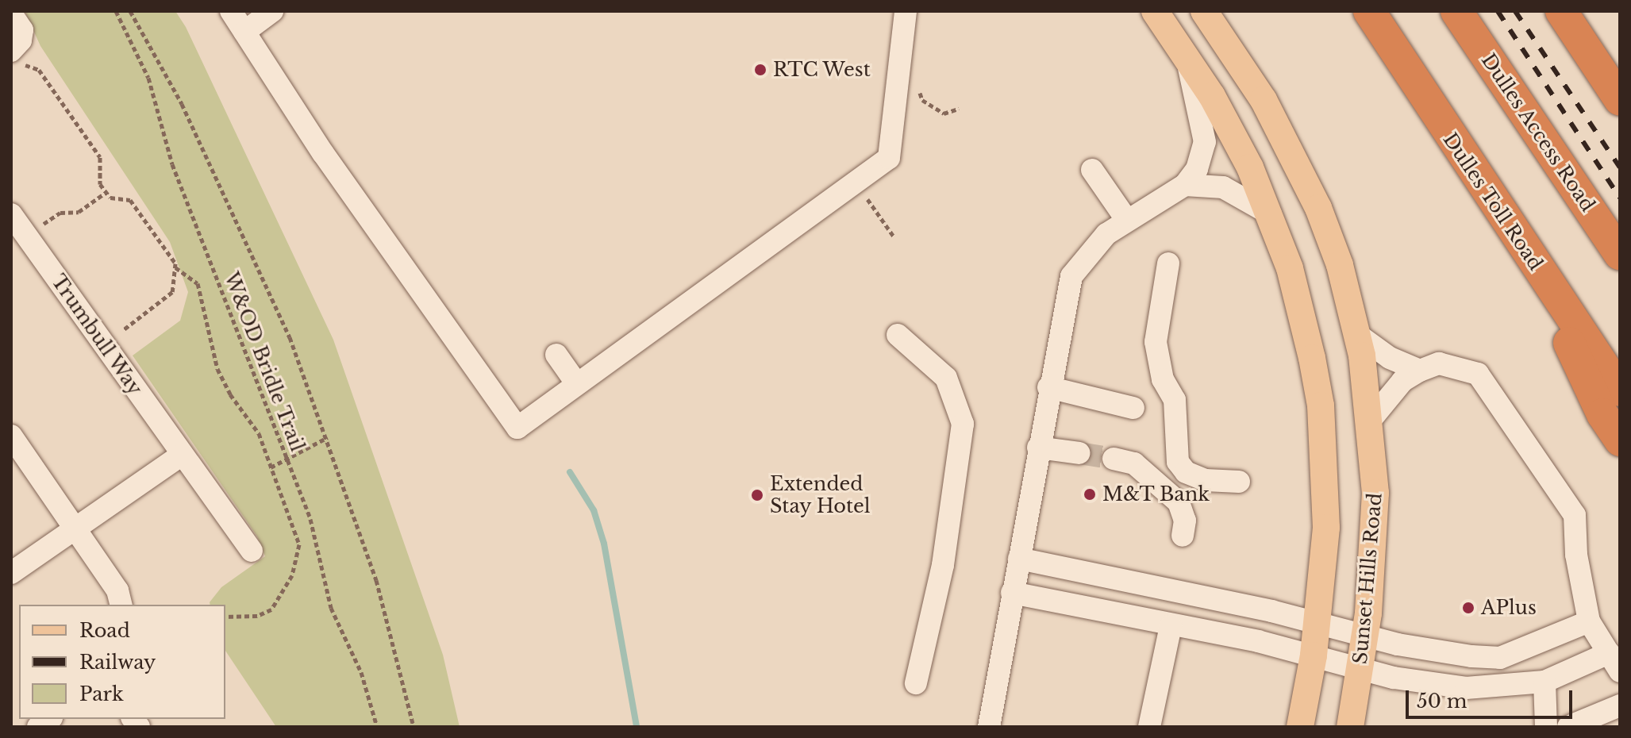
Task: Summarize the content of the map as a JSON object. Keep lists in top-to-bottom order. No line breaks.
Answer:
{"streets":{"highway":["Dulles Access Road","Dulles Toll Road"],"main road":["Sunset Hills Road"],"street":["Trumbull Way"],"path":["W&OD Bridle Trail"]},"places":["RTC West","M&T Bank","Extended Stay Hotel","APlus"],"legend":["Road","Railway","Park"],"scale_bar":"50 m"}
